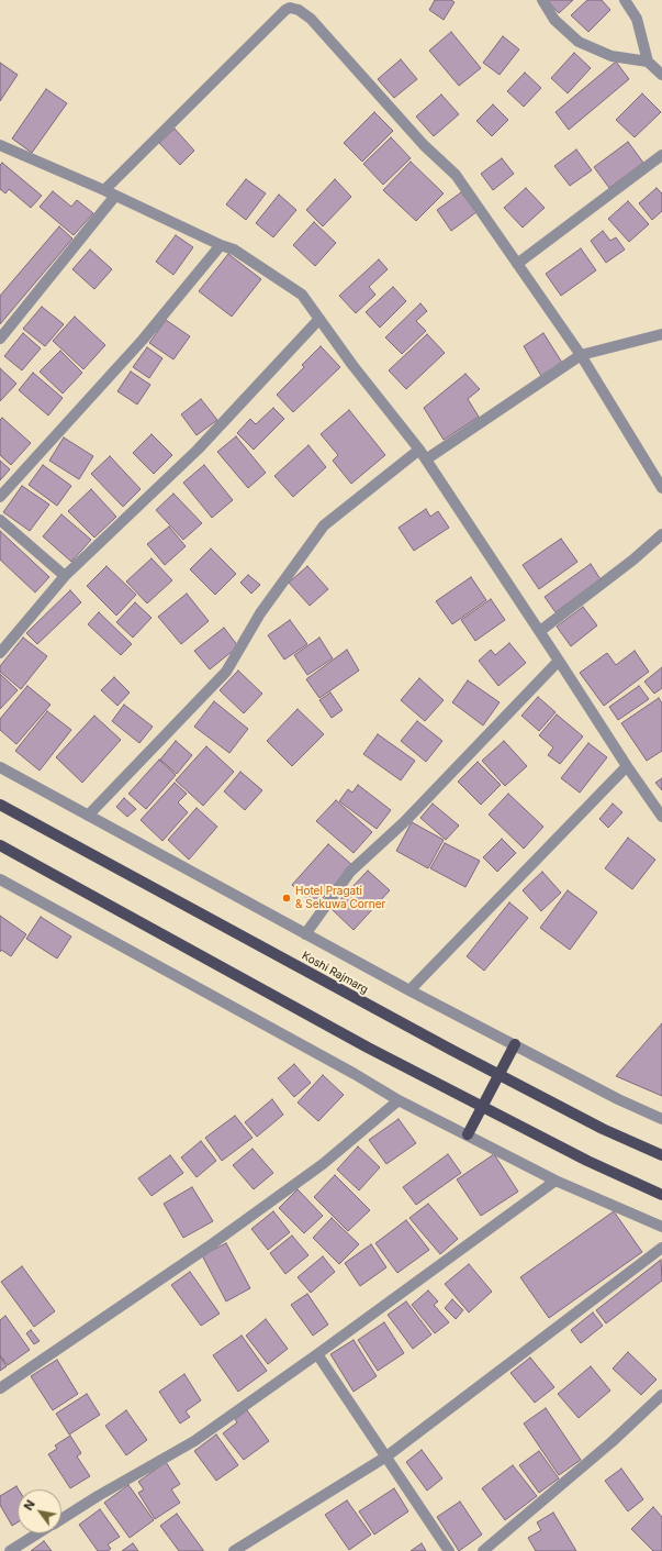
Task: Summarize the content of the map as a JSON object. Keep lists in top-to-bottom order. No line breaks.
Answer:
{"streets":{"main road":["Koshi Rajmarg"]},"places":["Hotel Pragati & Sekuwa Corner"],"north":"top left"}
